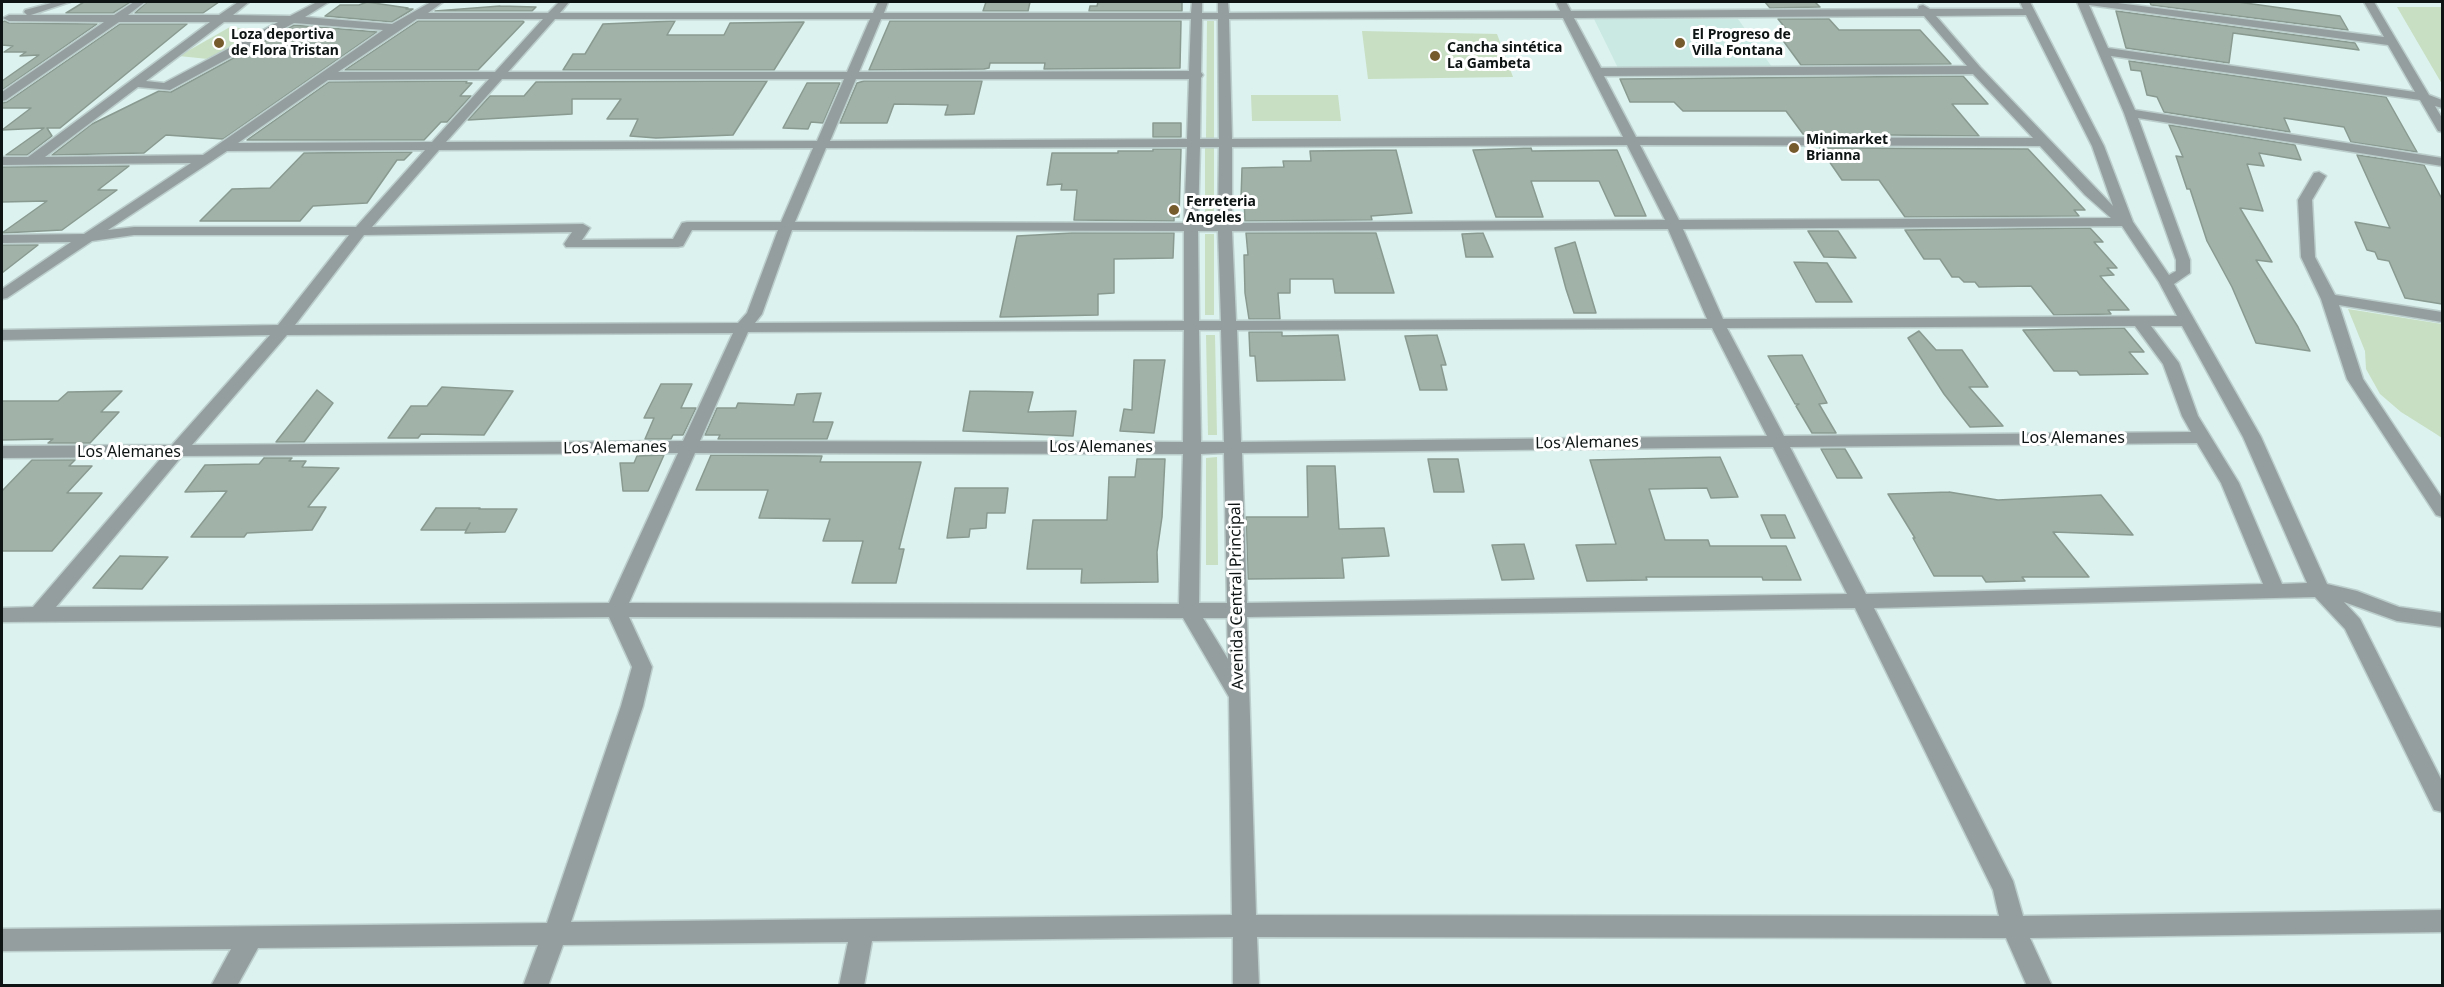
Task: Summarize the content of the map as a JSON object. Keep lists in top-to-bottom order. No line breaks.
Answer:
{"streets":{"street":["Los Alemanes","Avenida Central Principal"]},"crossings":[["Los Alemanes","Avenida Central Principal"]],"places":["Loza deportiva de Flora Tristan","El Progreso de Villa Fontana","Cancha sintética La Gambeta","Minimarket Brianna","Ferreteria Angeles"]}
